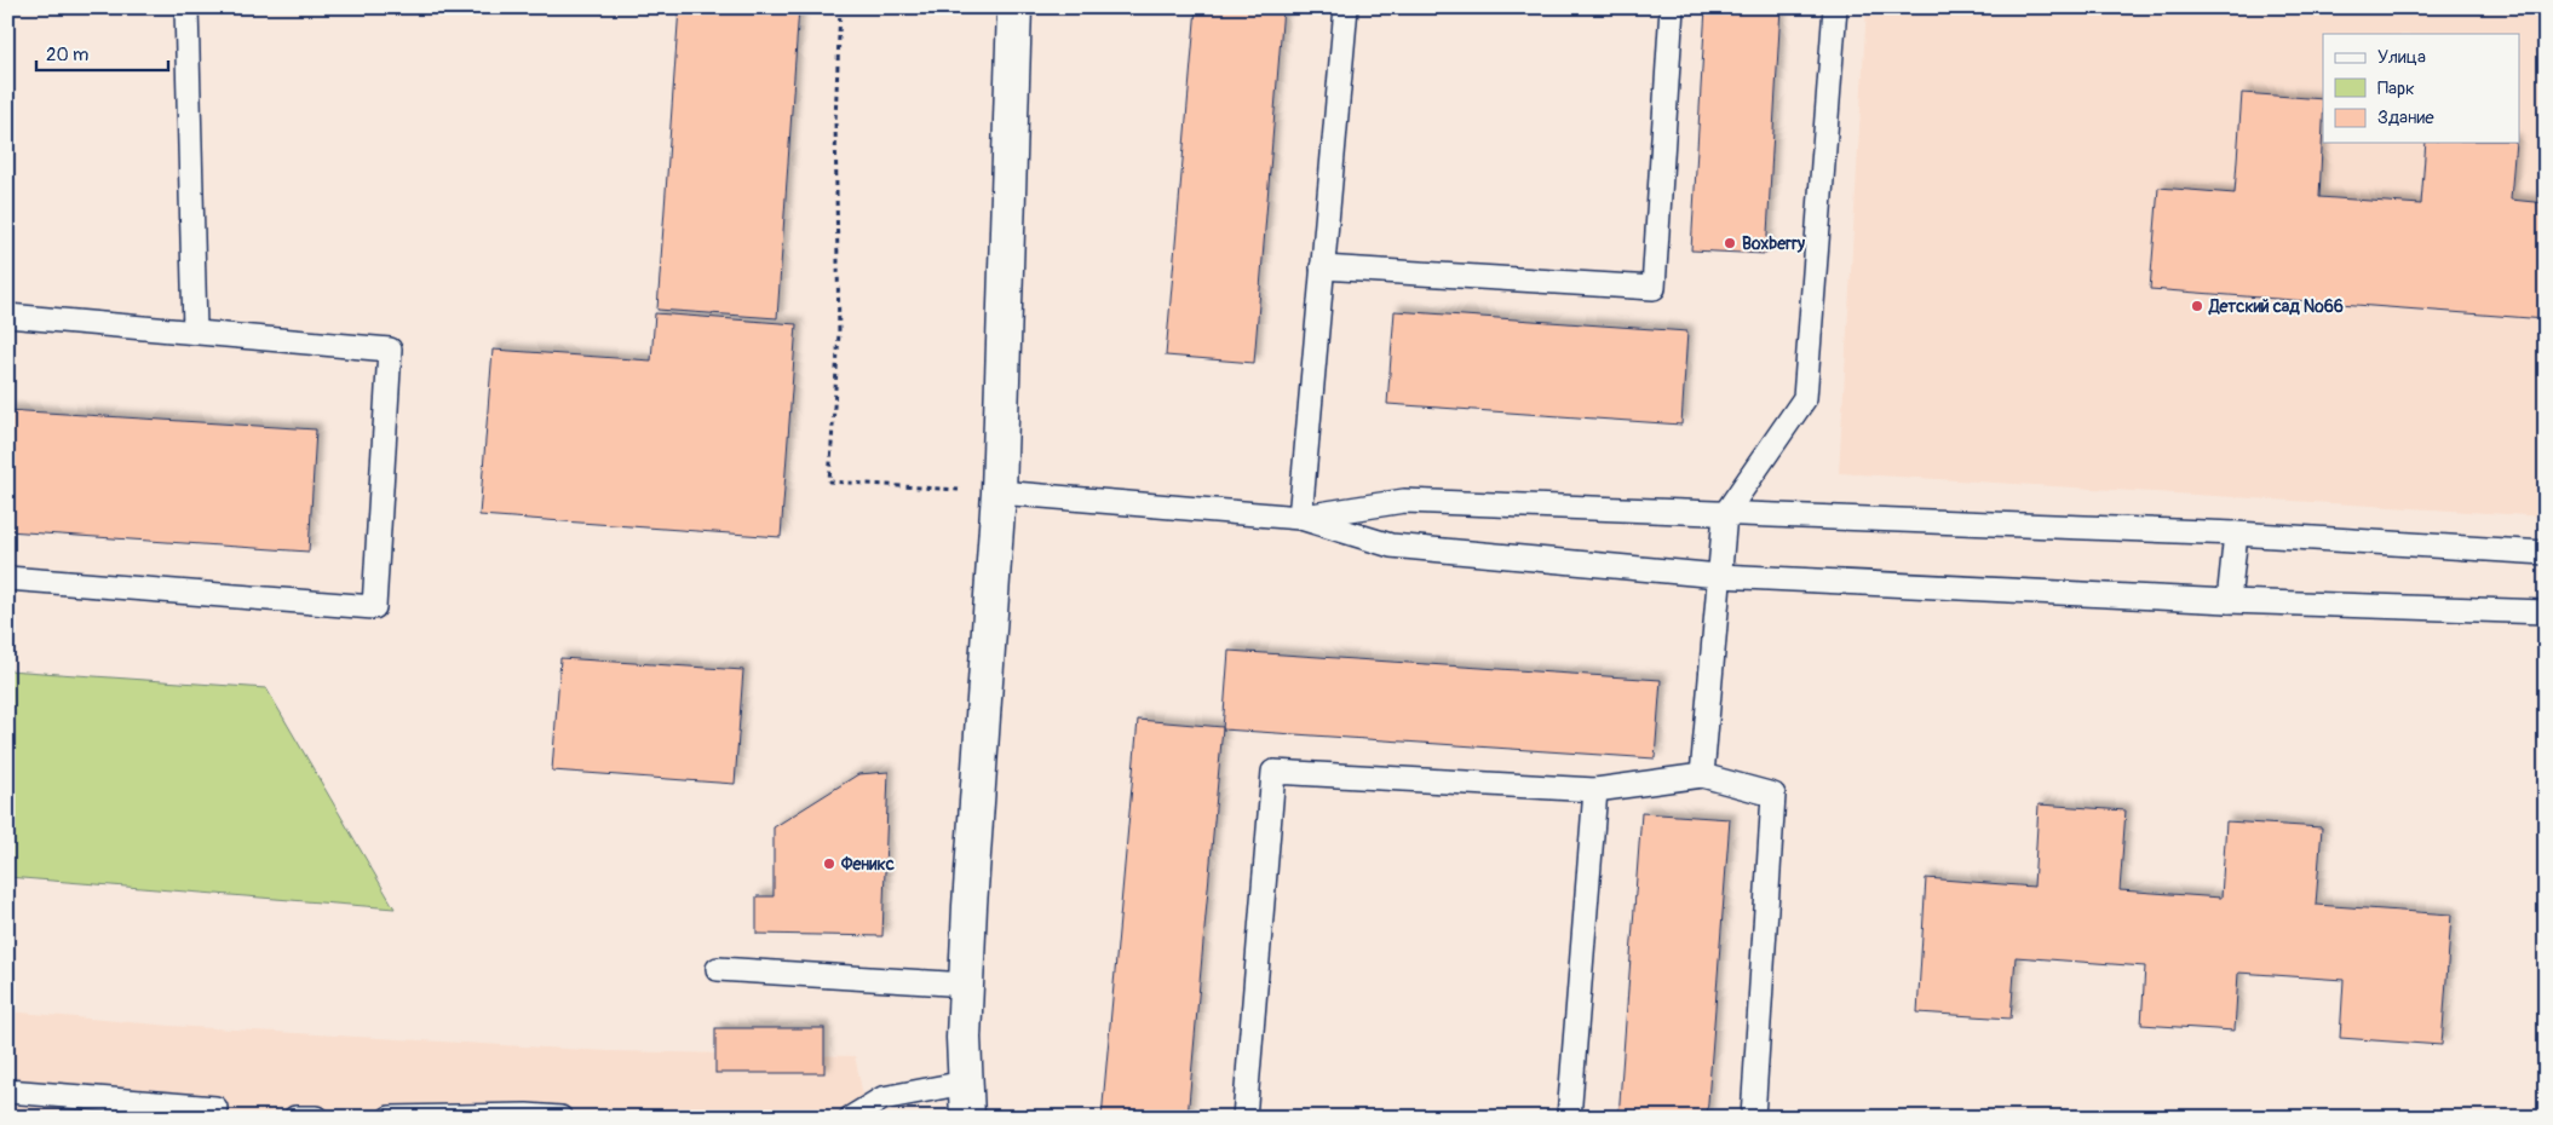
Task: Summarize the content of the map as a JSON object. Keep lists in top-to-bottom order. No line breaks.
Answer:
{"places":["Boxberry","Детский сад №66","Феникс"],"legend":["Улица","Парк","Здание"],"scale_bar":"20 m"}
